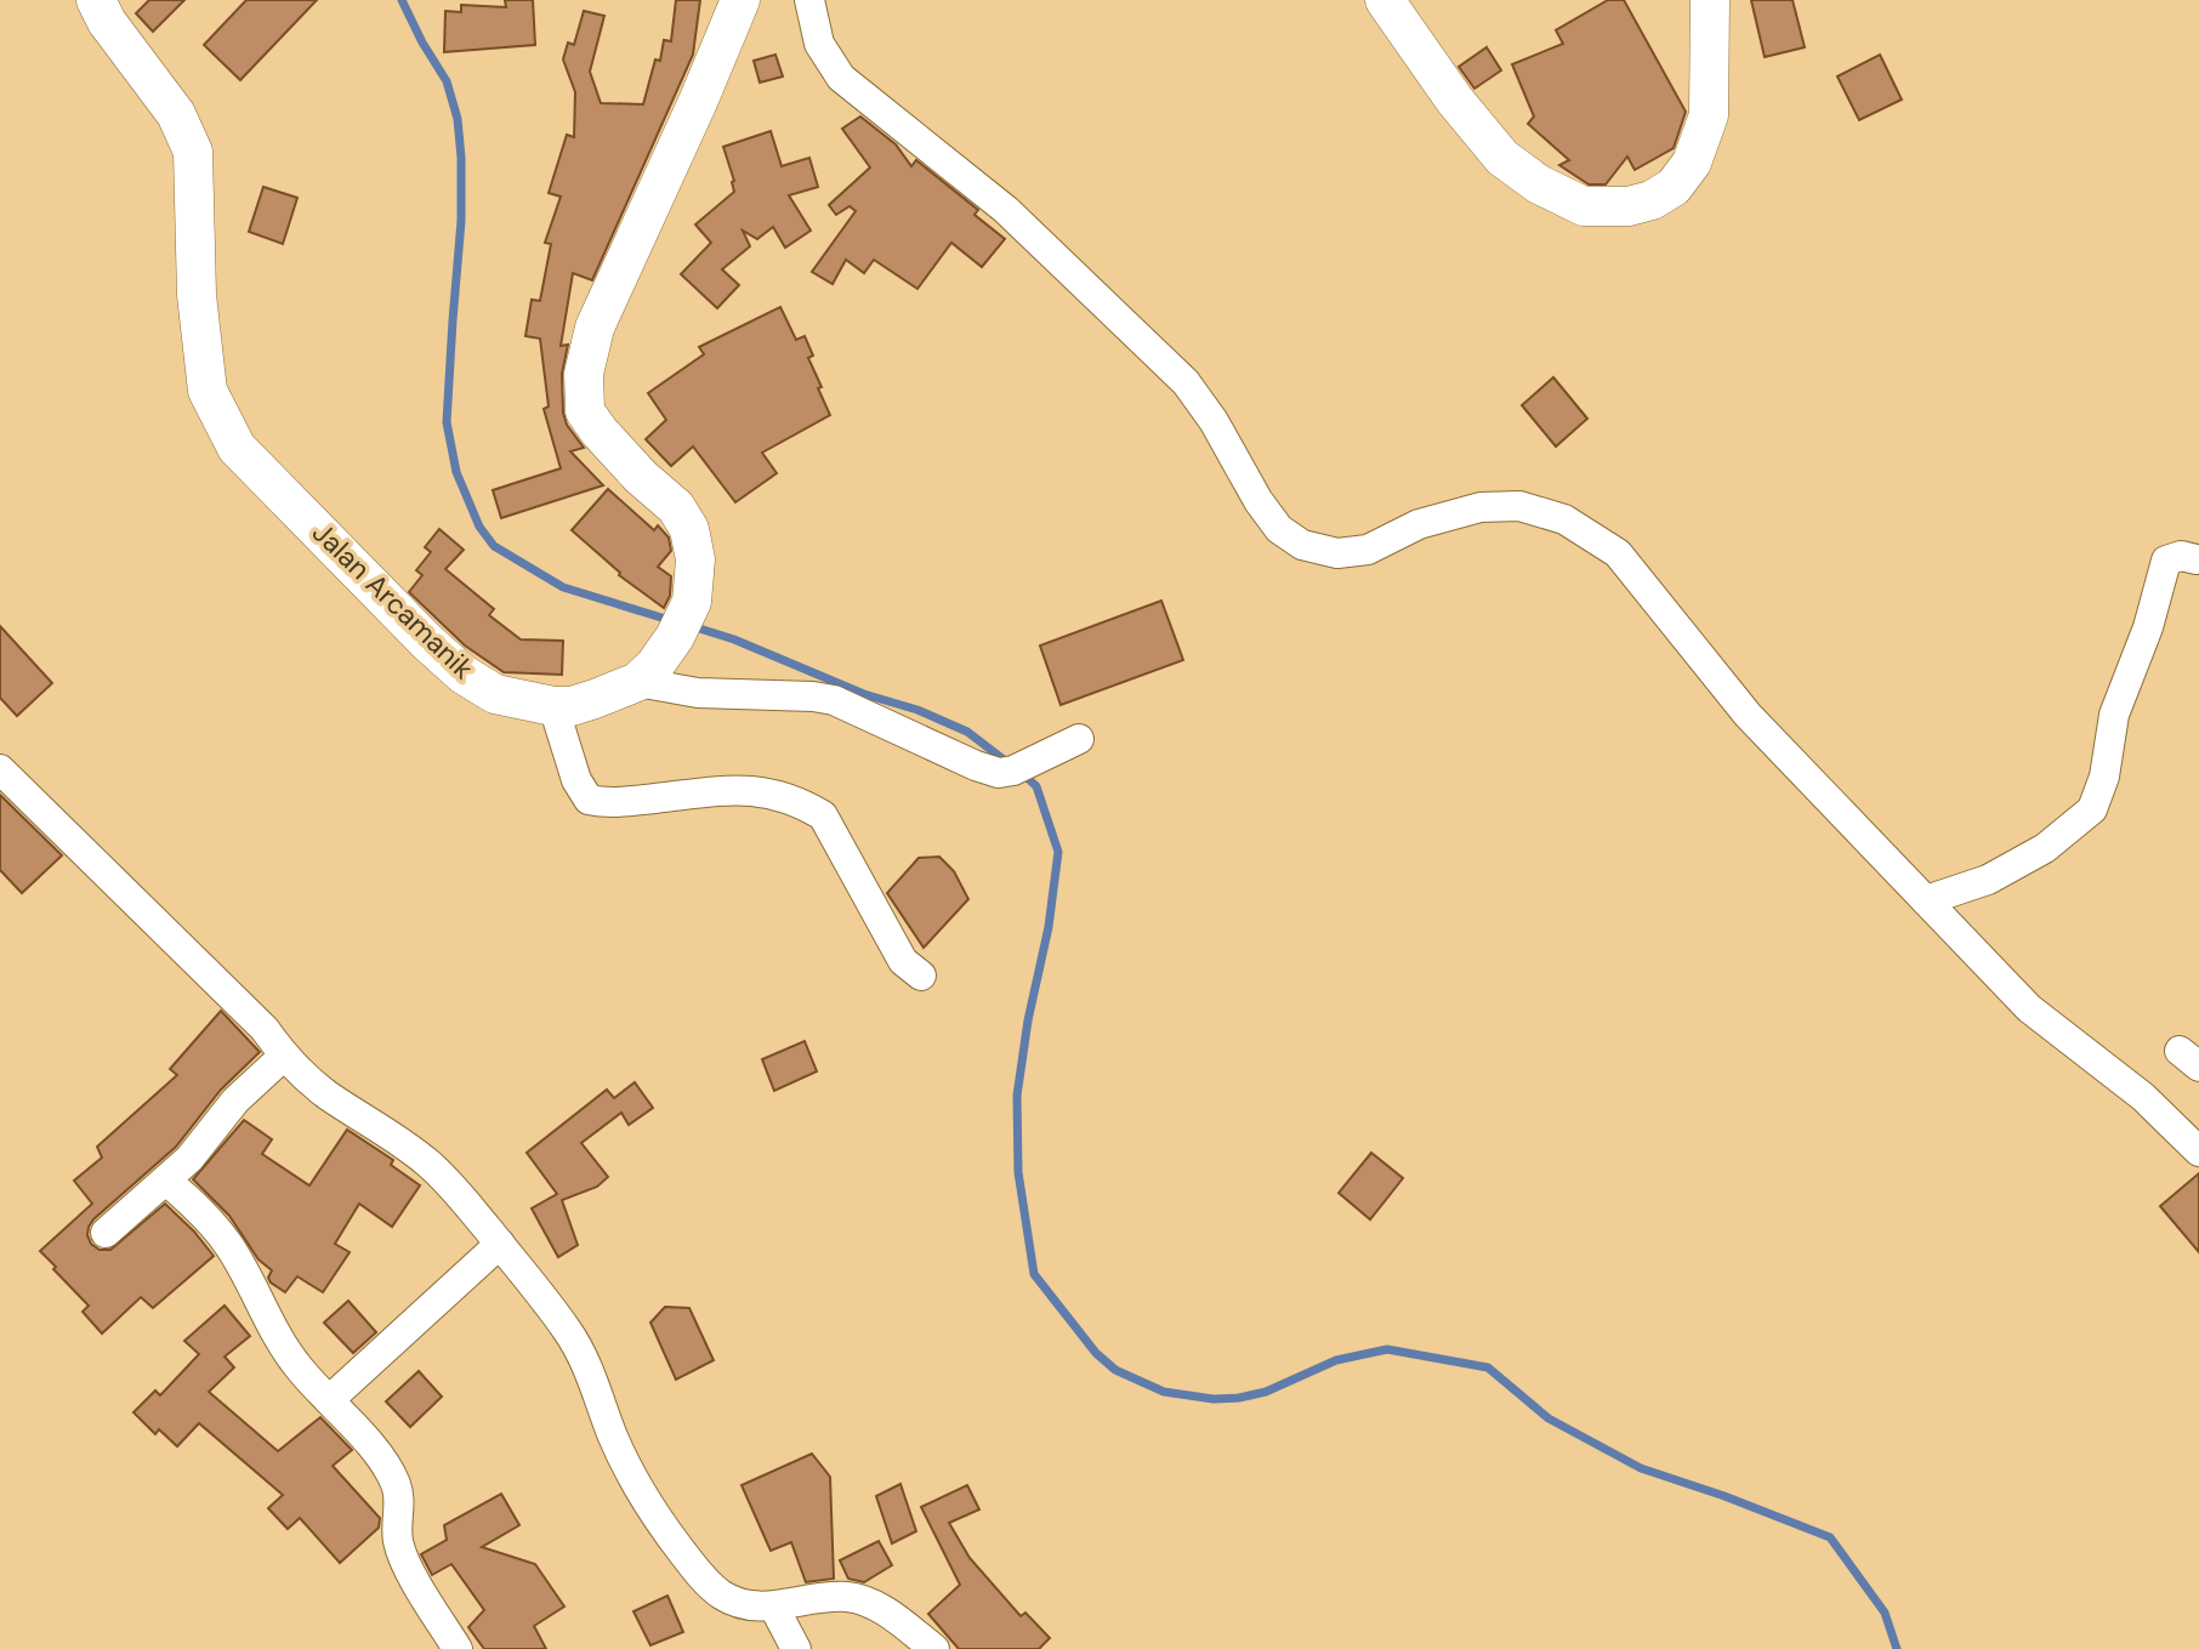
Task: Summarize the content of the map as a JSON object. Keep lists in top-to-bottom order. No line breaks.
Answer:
{"streets":{"street":["Jalan Arcamanik"]}}
